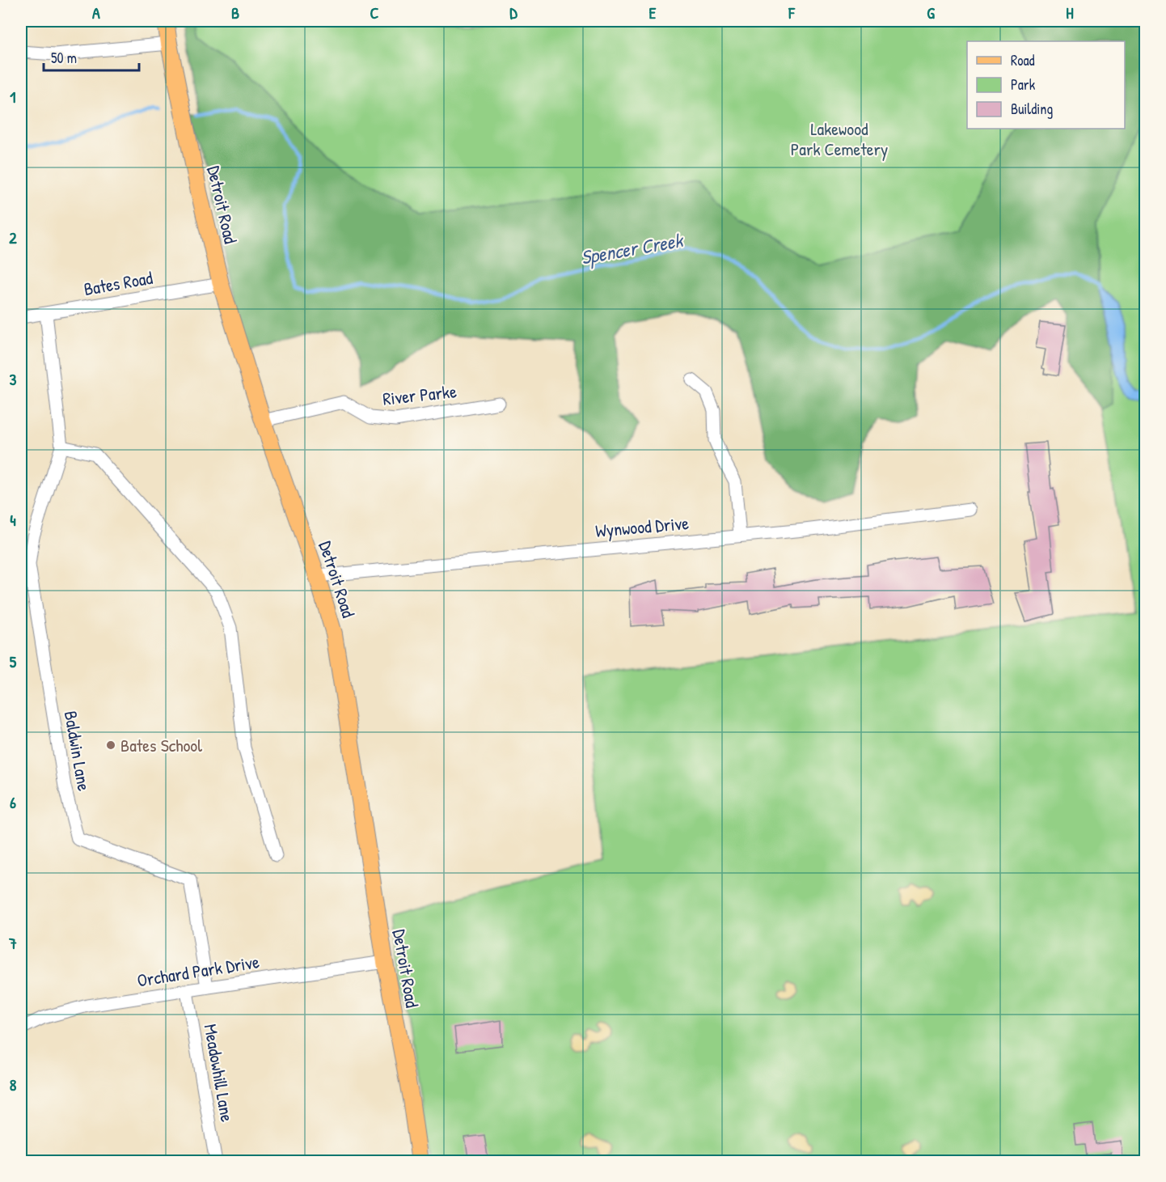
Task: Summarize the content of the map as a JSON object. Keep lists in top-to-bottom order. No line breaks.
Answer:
{"streets":{"main road":["Detroit Road"],"street":["Bates Road","River Parke","Wynwood Drive","Baldwin Lane","Orchard Park Drive","Meadowhill Lane"]},"crossings":[["Detroit Road","Bates Road"],["Detroit Road","River Parke"],["Detroit Road","Wynwood Drive"],["Detroit Road","Orchard Park Drive"],["Bates Road","Baldwin Lane"],["Baldwin Lane","Orchard Park Drive"],["Orchard Park Drive","Meadowhill Lane"]],"water":["Spencer Creek"],"parks":["Lakewood Park Cemetery"],"places":["Bates School"],"legend":["Road","Park","Building"],"scale_bar":"50 m","grid":{"columns":["A","B","C","D","E","F","G","H"],"rows":["1","2","3","4","5","6","7","8"]}}
